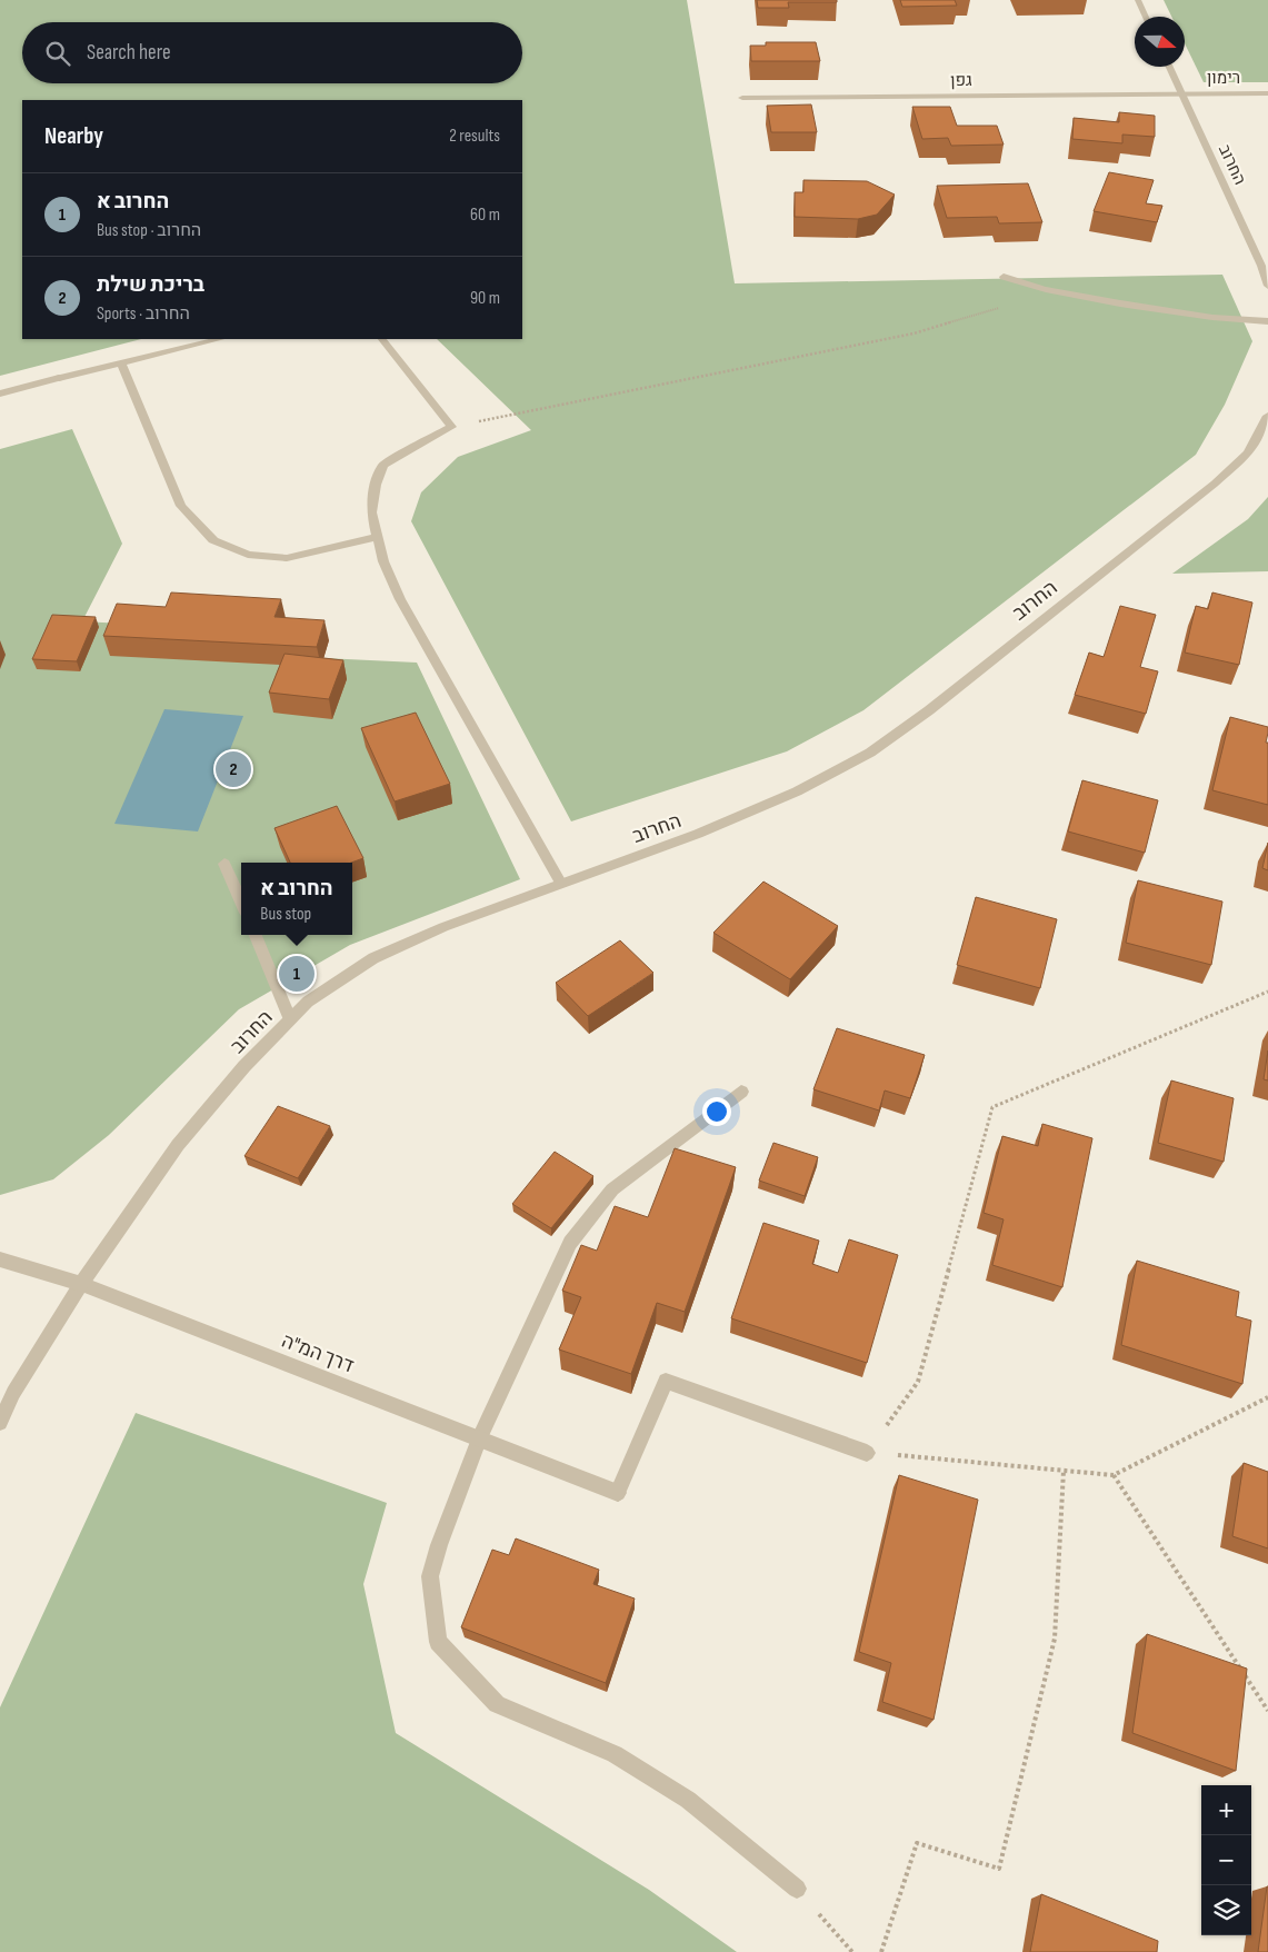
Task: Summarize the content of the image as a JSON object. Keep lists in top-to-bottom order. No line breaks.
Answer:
{"streets":{"street":["רימון","גפן","החרוב","דרך המ\"ה"]},"crossings":[["רימון","גפן"],["רימון","החרוב"],["גפן","החרוב"],["החרוב","דרך המ\"ה"]],"north":"right","page":{"search":"Search here","heading":["Nearby","2 results"],"list":[{"mark":"1","name":"החרוב א","note":"Bus stop · החרוב","value":"60 m"},{"mark":"2","name":"בריכת שילת","note":"Sports · החרוב","value":"90 m"}],"pins":["2","1"],"popup":["החרוב א","Bus stop"],"map_buttons":["+","−"]}}
